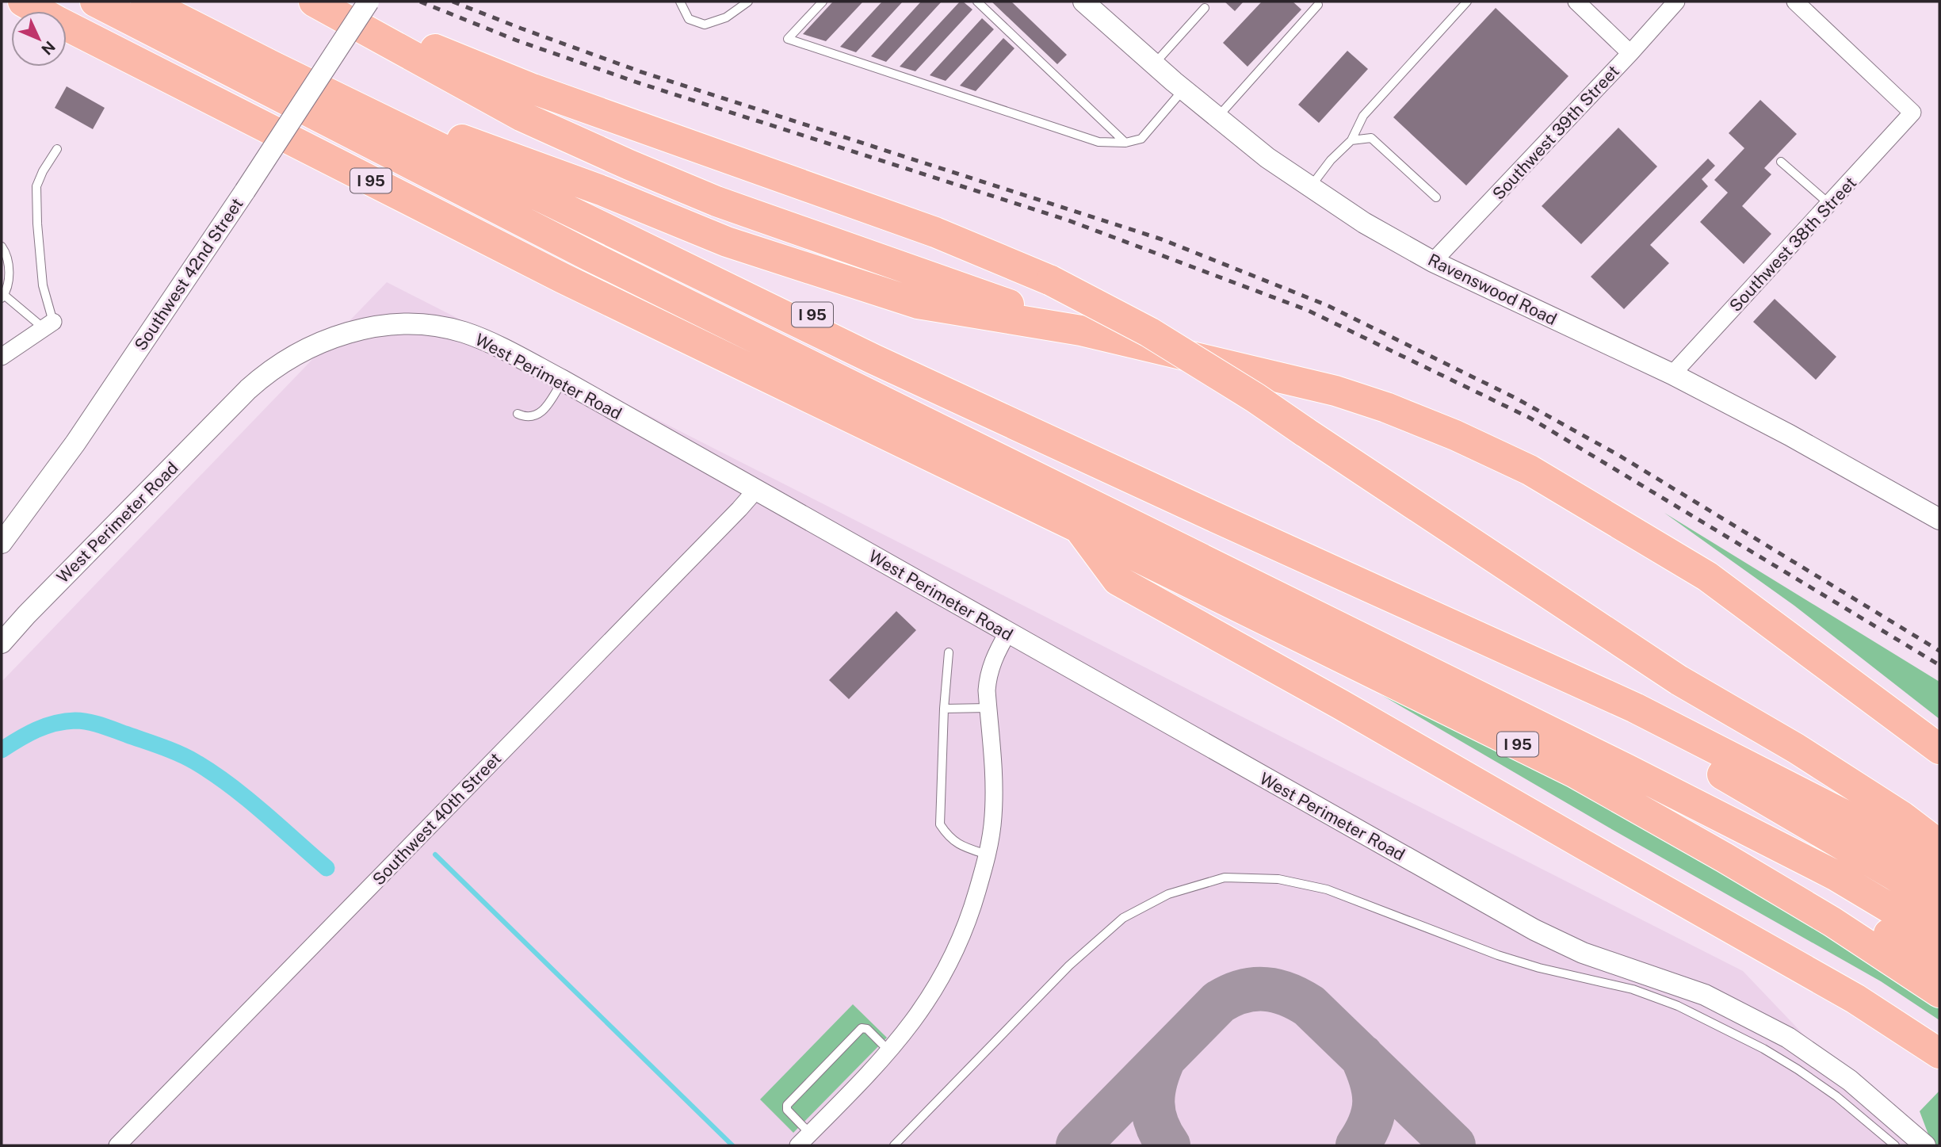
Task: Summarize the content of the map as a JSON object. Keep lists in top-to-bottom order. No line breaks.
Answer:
{"streets":{"highway":["I 95"],"street":["Southwest 39th Street","Southwest 38th Street","Southwest 42nd Street","Ravenswood Road","West Perimeter Road","Southwest 40th Street"]},"crossings":[["Southwest 39th Street","Ravenswood Road"],["Southwest 38th Street","Ravenswood Road"],["West Perimeter Road","Southwest 40th Street"]],"north":"bottom right"}
